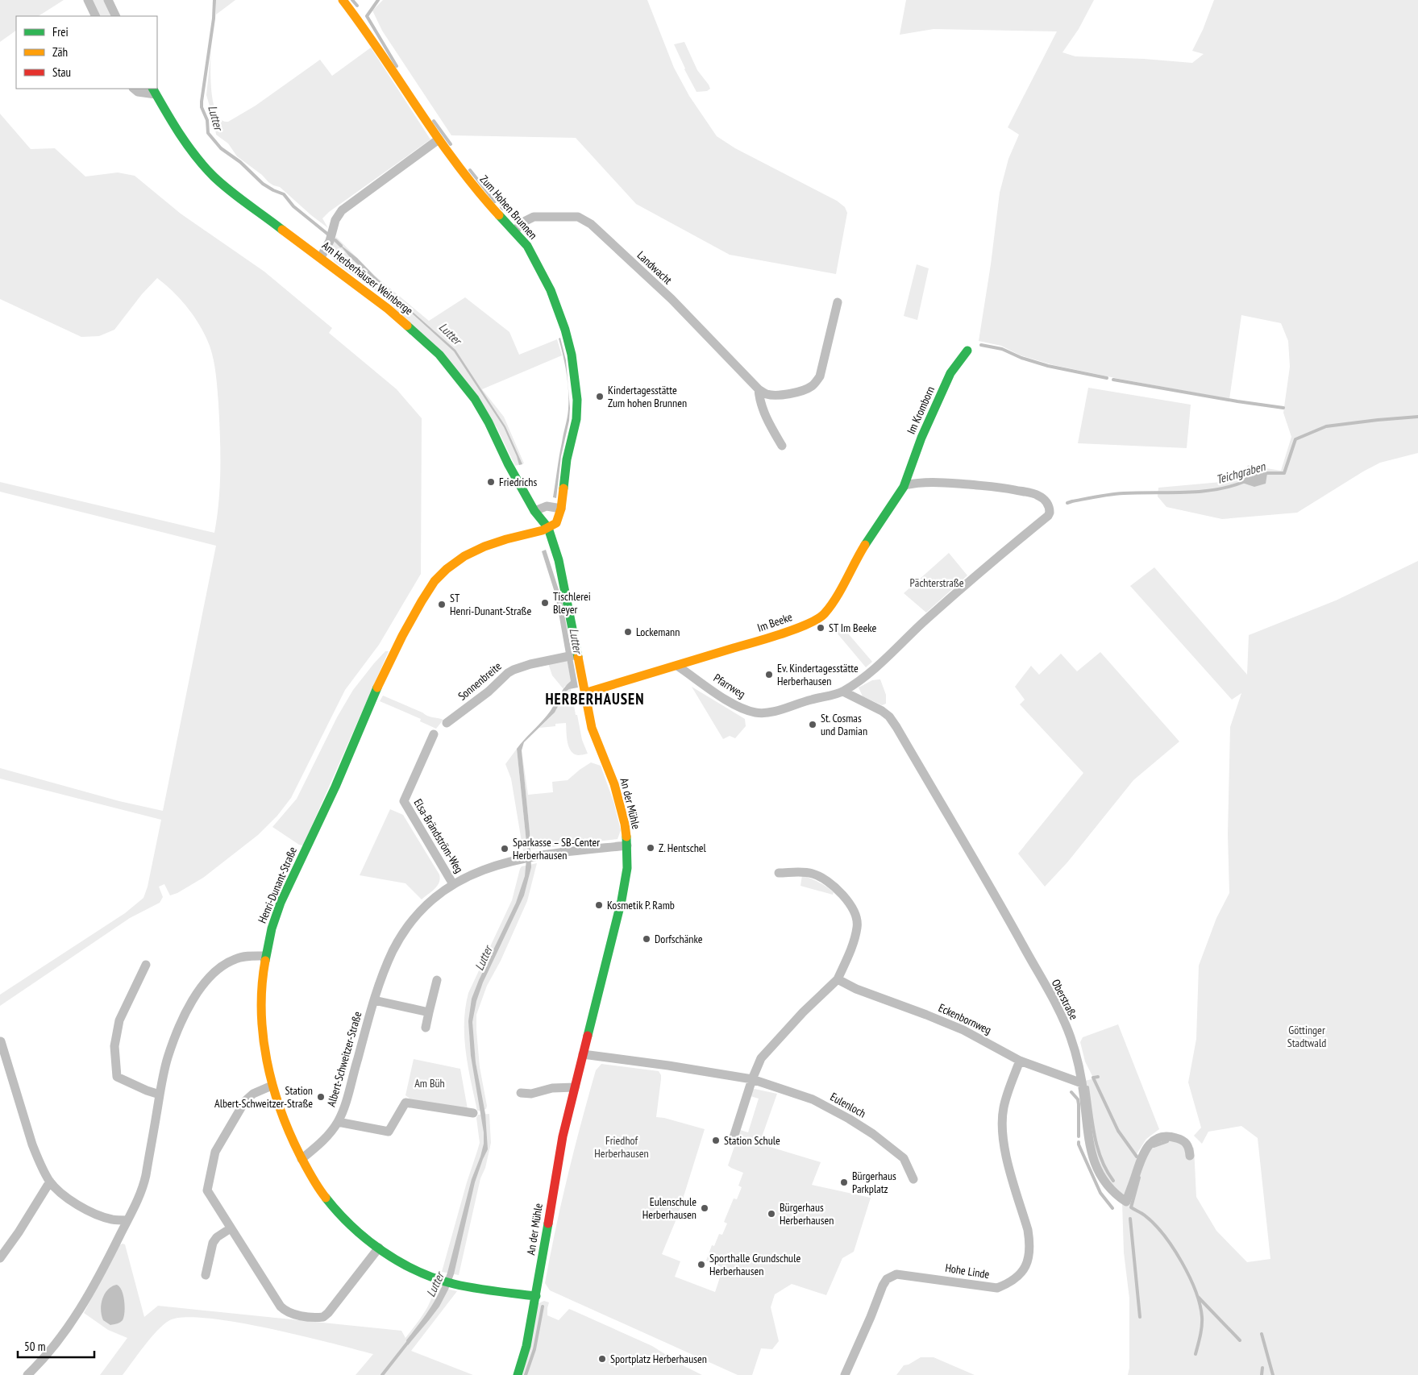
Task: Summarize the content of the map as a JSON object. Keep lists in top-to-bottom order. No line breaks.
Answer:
{"streets":{"street":["Zum Hohen Brunnen","Landwacht","Am Herberhäuser Weinberge","Im Kromborn","Im Beeke","Sonnenbreite","Pfarrweg","An der Mühle","Elsa-Brändström-Weg","Henri-Dunant-Straße","Oberstraße","Eckenbornweg","Albert-Schweitzer-Straße","Eulenloch","Hohe Linde"]},"crossings":[["Zum Hohen Brunnen","Landwacht"],["Zum Hohen Brunnen","Am Herberhäuser Weinberge"],["Zum Hohen Brunnen","An der Mühle"],["Zum Hohen Brunnen","Henri-Dunant-Straße"],["Am Herberhäuser Weinberge","An der Mühle"],["Am Herberhäuser Weinberge","Henri-Dunant-Straße"],["Im Kromborn","Im Beeke"],["Im Beeke","Pfarrweg"],["Im Beeke","An der Mühle"],["Sonnenbreite","An der Mühle"],["Pfarrweg","Oberstraße"],["An der Mühle","Henri-Dunant-Straße"],["An der Mühle","Albert-Schweitzer-Straße"],["An der Mühle","Eulenloch"],["Elsa-Brändström-Weg","Albert-Schweitzer-Straße"],["Henri-Dunant-Straße","Albert-Schweitzer-Straße"],["Oberstraße","Eckenbornweg"],["Eckenbornweg","Hohe Linde"]],"districts":["HERBERHAUSEN"],"water":["Lutter","Teichgraben"],"parks":["Pächterstraße","Göttinger Stadtwald","Am Büh","Friedhof Herberhausen"],"places":["Kindertagesstätte Zum hohen Brunnen","Friedrichs","Tischlerei Bleyer","ST Henri-Dunant-Straße","ST Im Beeke","Lockemann","Ev. Kindertagesstätte Herberhausen","St. Cosmas und Damian","Z. Hentschel","Sparkasse – SB-Center Herberhausen","Kosmetik P. Ramb","Dorfschänke","Station Albert-Schweitzer-Straße","Station Schule","Bürgerhaus Parkplatz","Eulenschule Herberhausen","Bürgerhaus Herberhausen","Sporthalle Grundschule Herberhausen","Sportplatz Herberhausen"],"legend":["Frei","Zäh","Stau"],"scale_bar":"50 m"}
